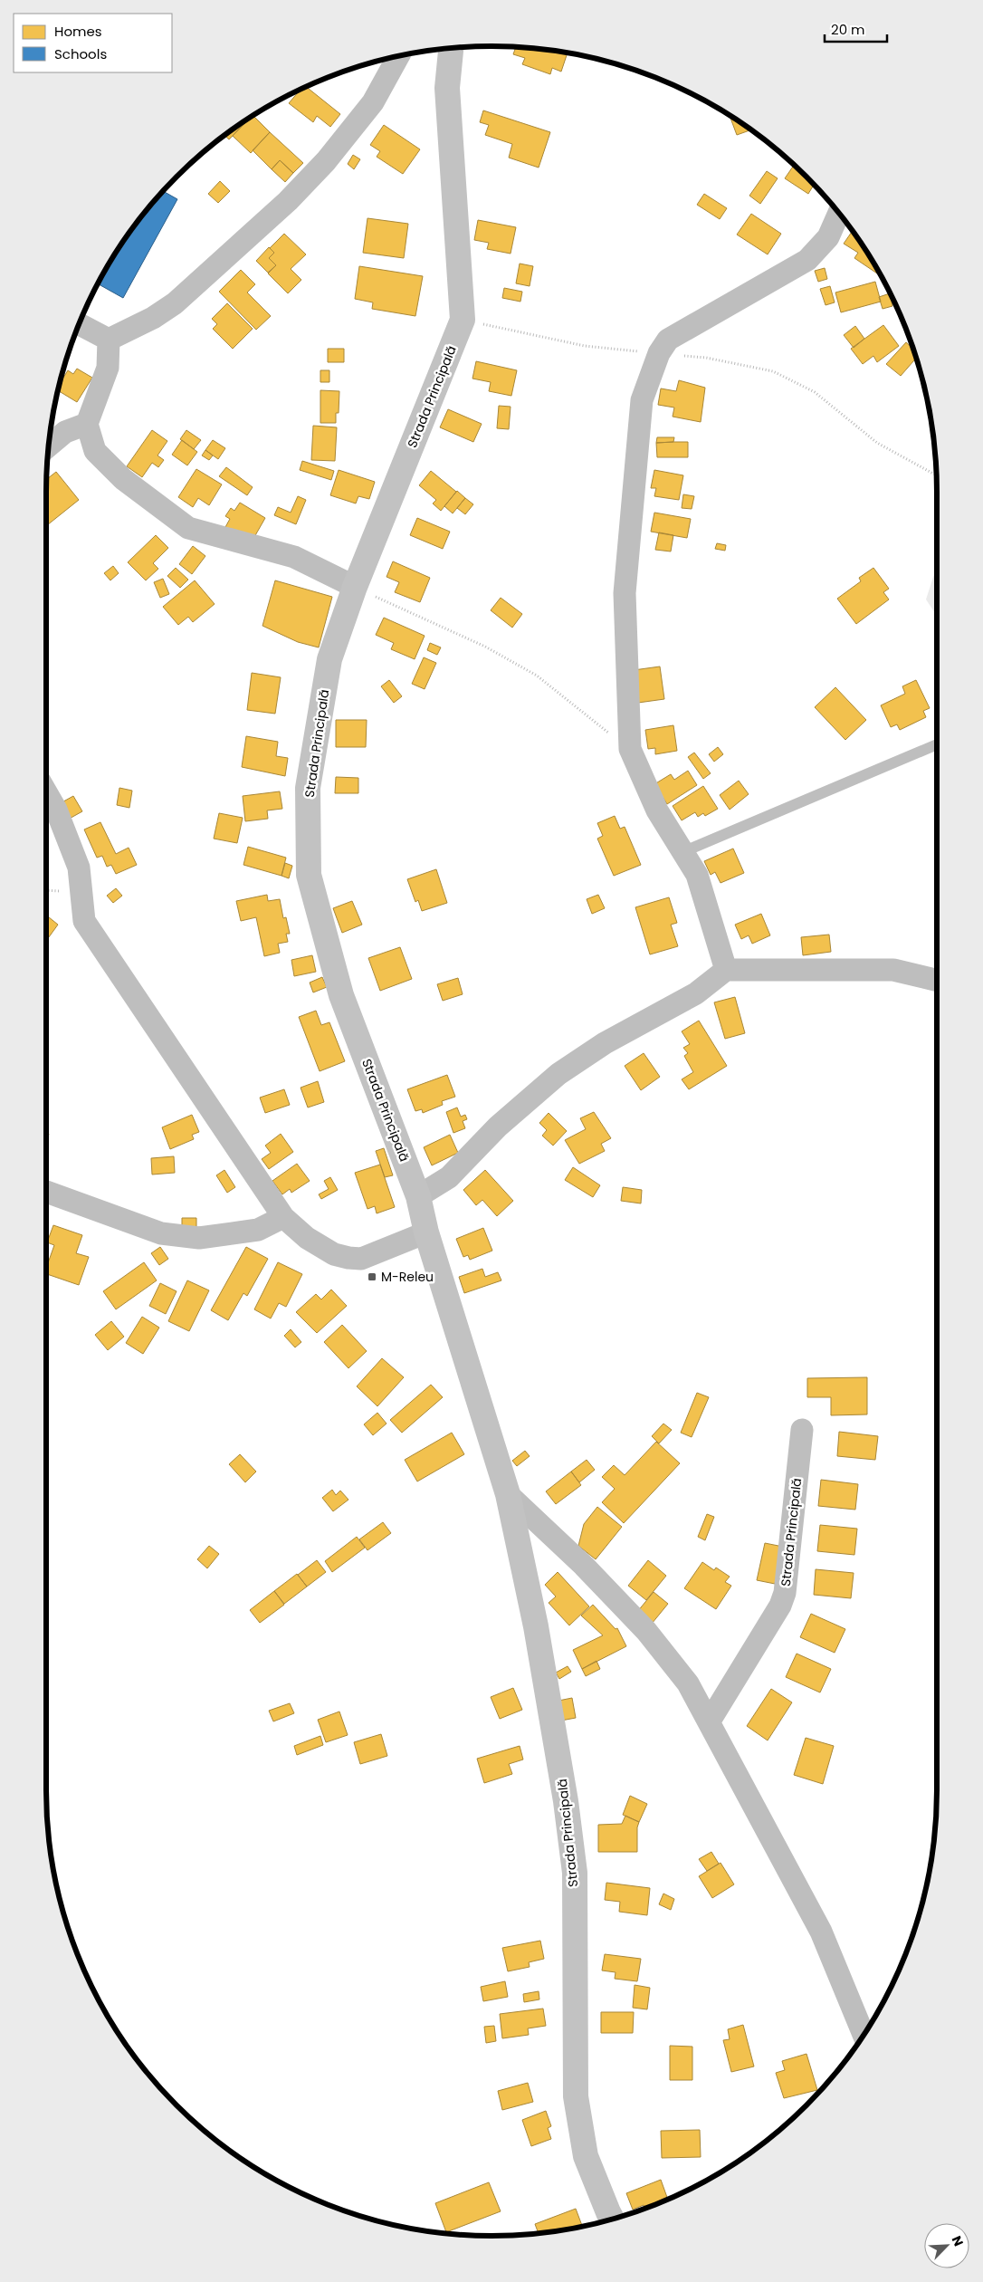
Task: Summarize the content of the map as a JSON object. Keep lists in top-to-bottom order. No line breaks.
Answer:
{"streets":{"street":["Strada Principală"]},"places":{"transit":["M-Releu"]},"legend":["Homes","Schools"],"scale_bar":"20 m","north":"top right"}
